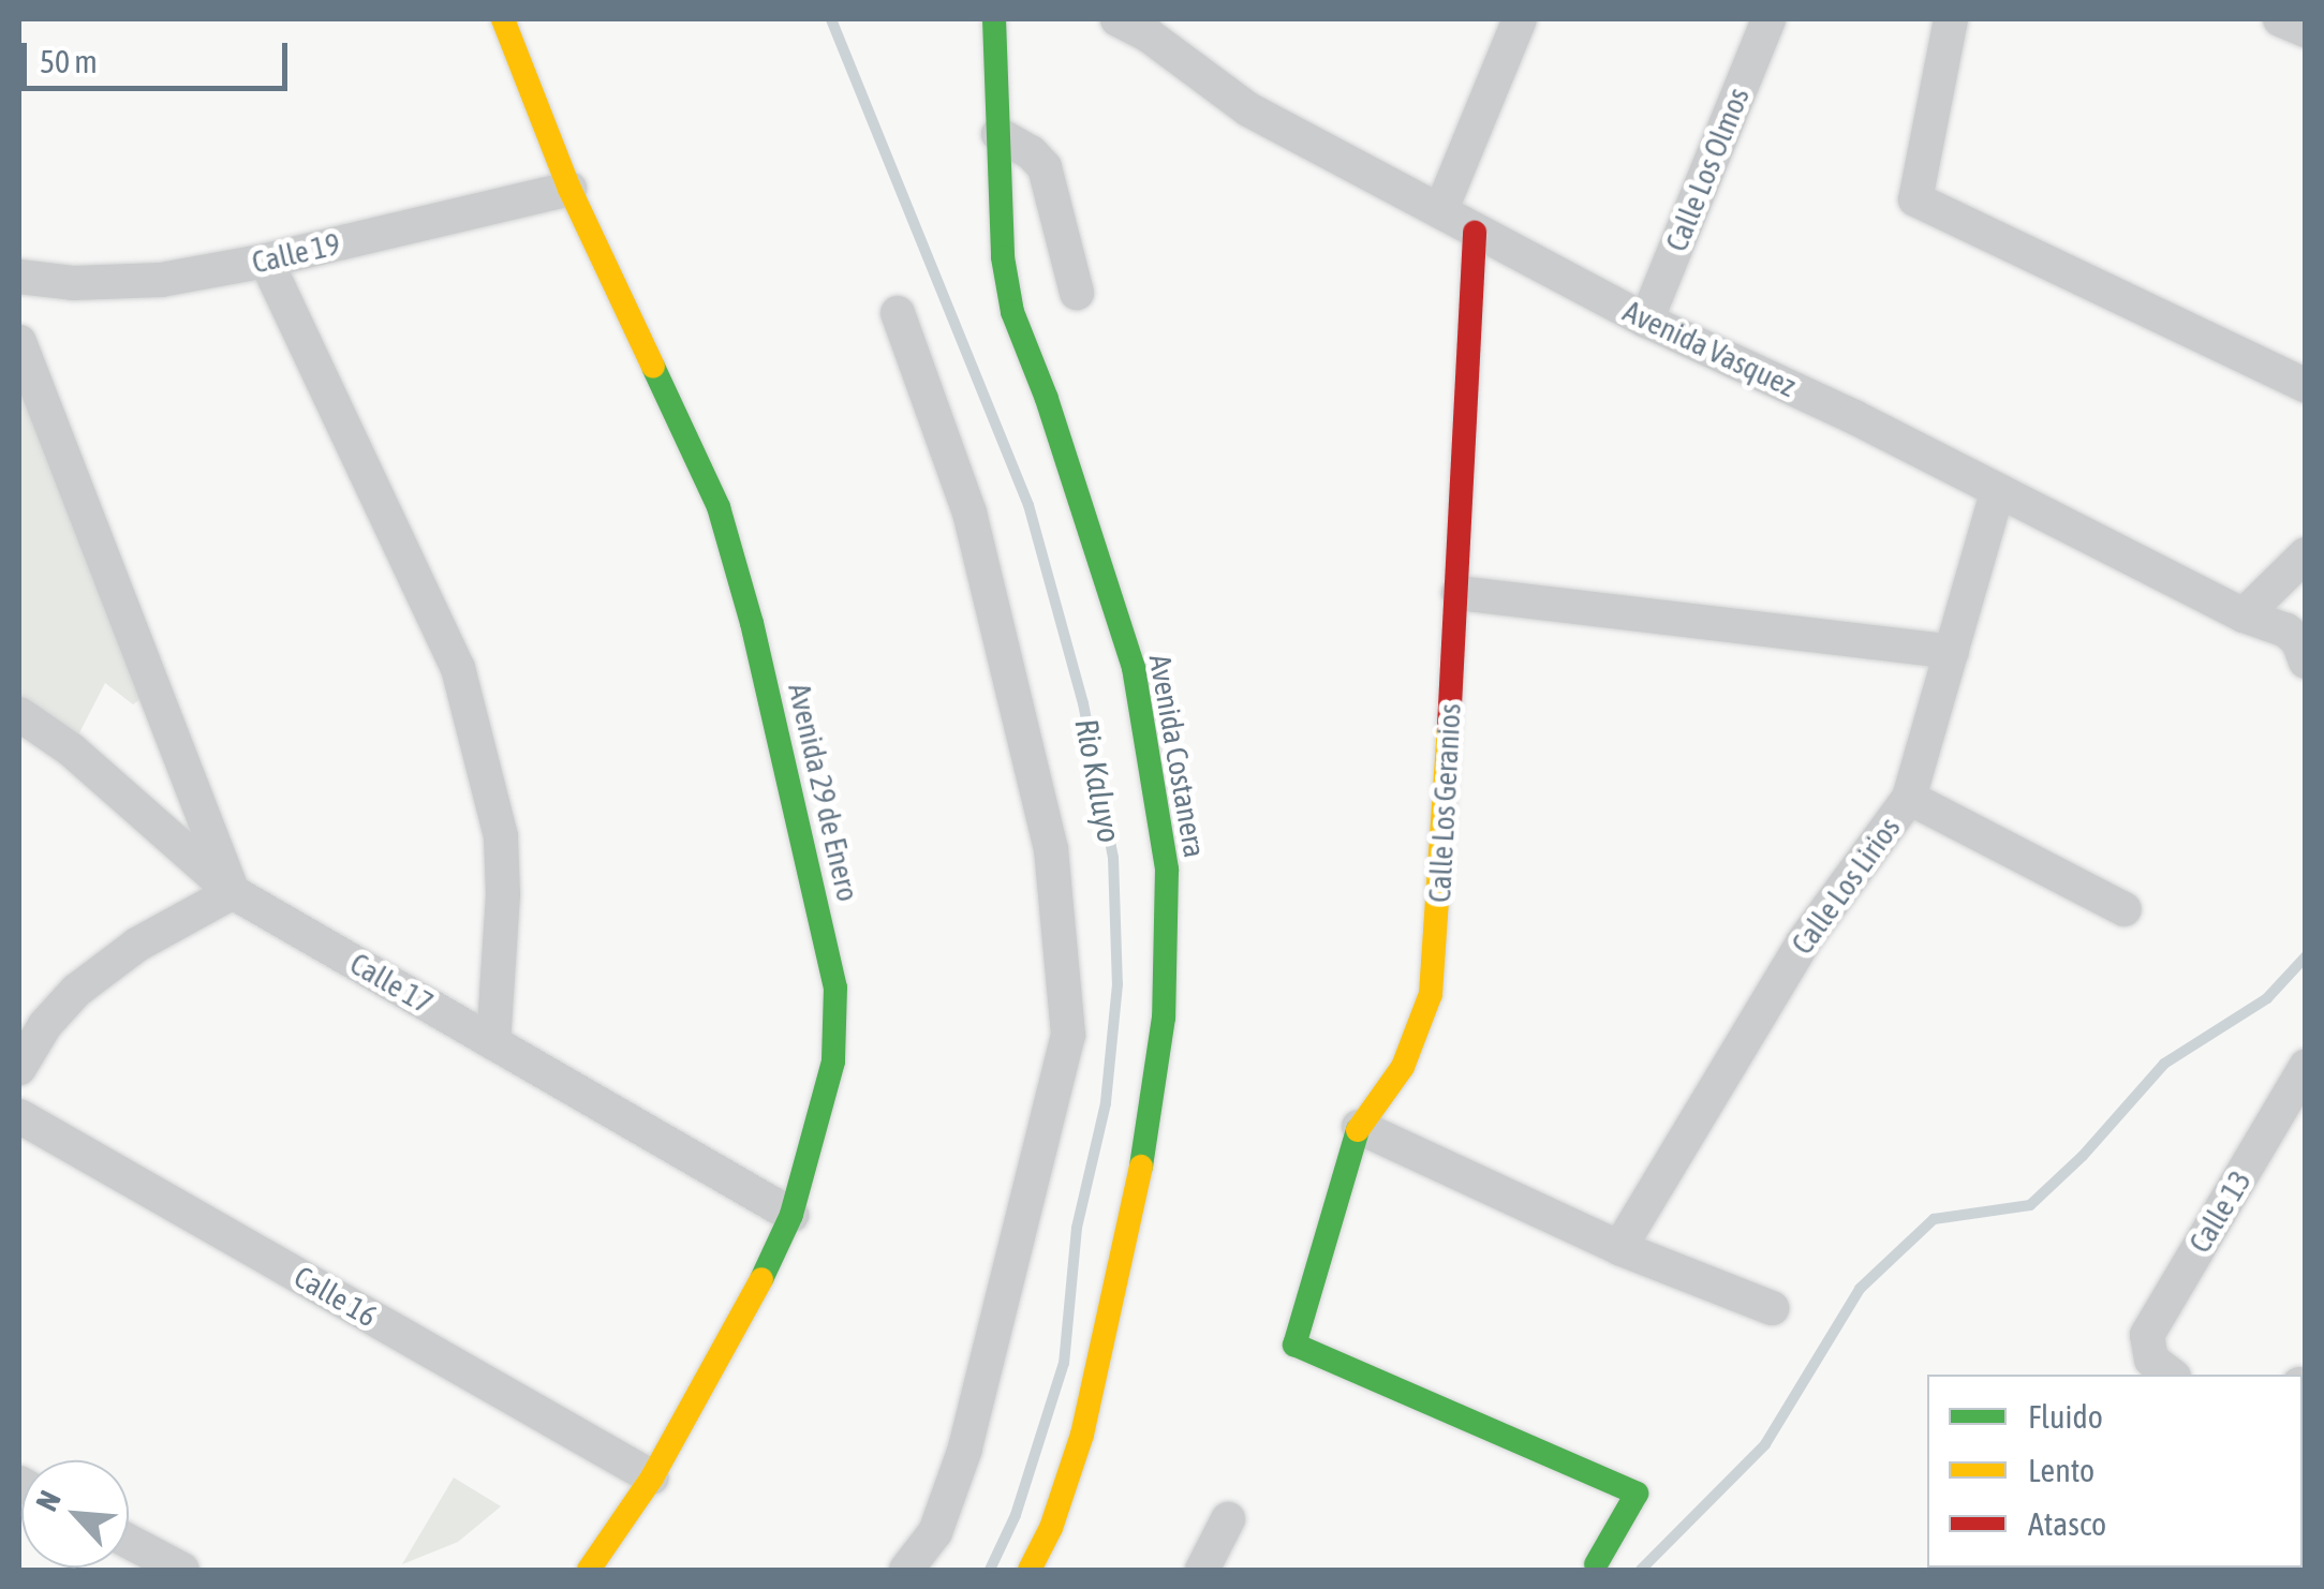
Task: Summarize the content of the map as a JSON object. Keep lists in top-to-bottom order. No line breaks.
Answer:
{"streets":{"street":["Calle Los Olmos","Calle 19","Avenida Vasquez","Avenida Costanera","Avenida 29 de Enero","Calle Los Geranios","Calle Los Lirios","Calle 17","Calle 13","Calle 16"]},"crossings":[["Calle Los Olmos","Avenida Vasquez"],["Calle 19","Avenida 29 de Enero"],["Avenida Vasquez","Calle Los Geranios"],["Avenida Vasquez","Calle Los Lirios"],["Avenida 29 de Enero","Calle 17"],["Avenida 29 de Enero","Calle 16"]],"water":["Rio Kaluyo"],"legend":["Fluido","Lento","Atasco"],"scale_bar":"50 m","north":"top left"}
